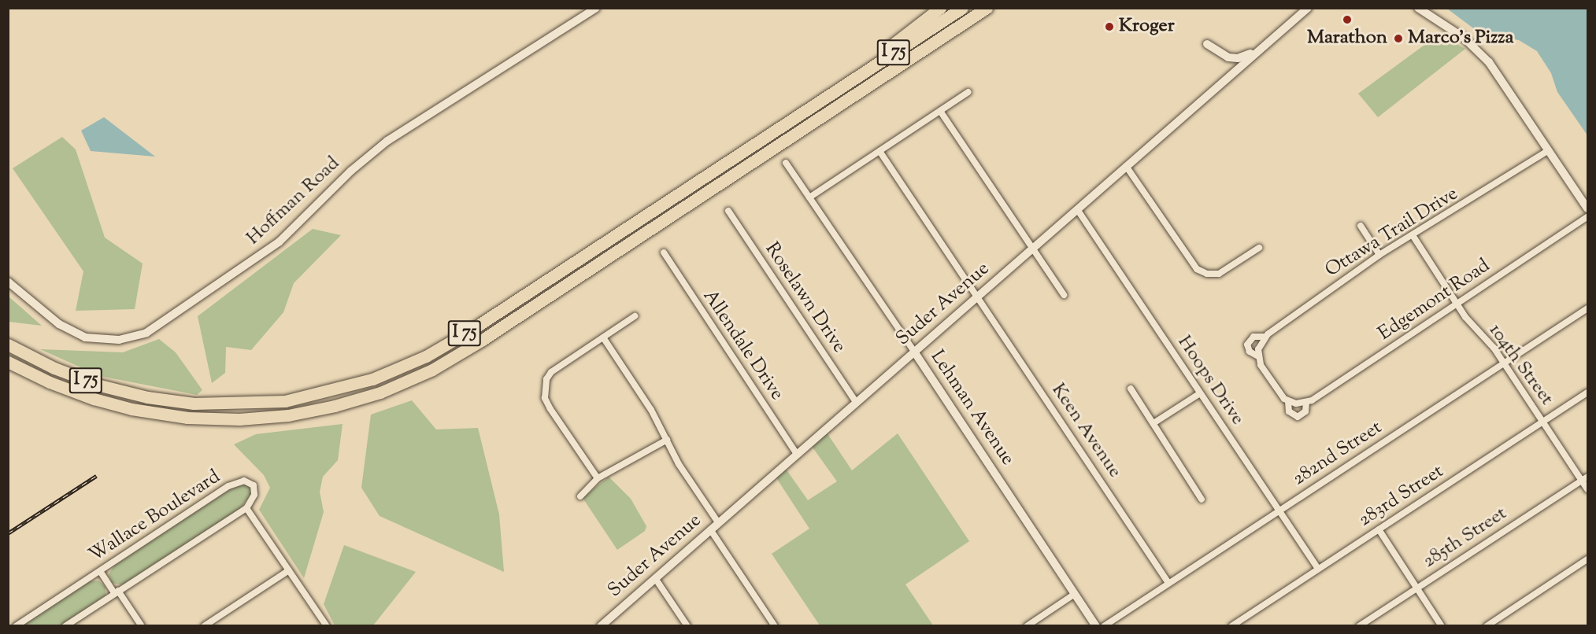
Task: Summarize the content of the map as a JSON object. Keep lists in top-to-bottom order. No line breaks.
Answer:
{"streets":{"highway":["I 75"],"street":["Hoffman Road","Ottawa Trail Drive","Roselawn Drive","Edgemont Road","Suder Avenue","Allendale Drive","104th Street","Hoops Drive","Lehman Avenue","Keen Avenue","282nd Street","283rd Street","Wallace Boulevard","285th Street"]},"crossings":[["Ottawa Trail Drive","104th Street"],["Roselawn Drive","Suder Avenue"],["Edgemont Road","104th Street"],["Suder Avenue","Allendale Drive"],["Suder Avenue","Hoops Drive"],["Suder Avenue","Lehman Avenue"],["Suder Avenue","Keen Avenue"],["104th Street","282nd Street"],["104th Street","283rd Street"],["104th Street","285th Street"],["Hoops Drive","282nd Street"],["Hoops Drive","283rd Street"],["Keen Avenue","282nd Street"]],"places":["Marathon","Kroger","Marco's Pizza"]}
